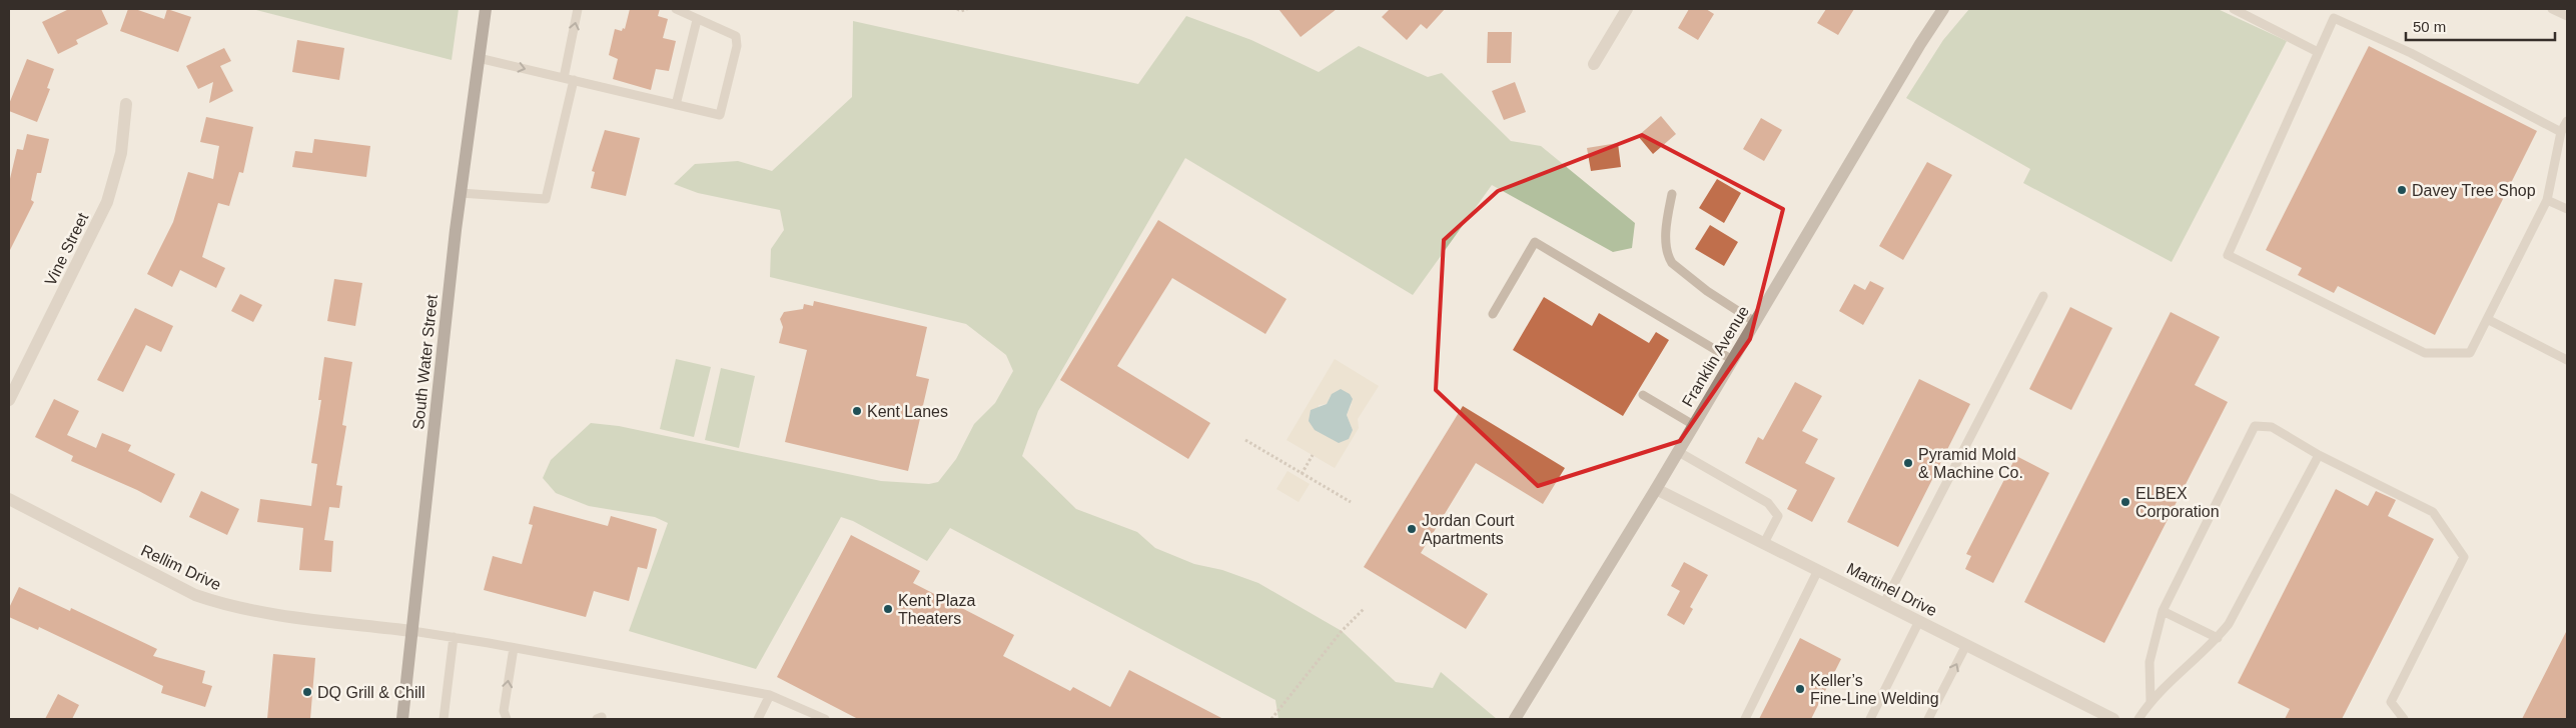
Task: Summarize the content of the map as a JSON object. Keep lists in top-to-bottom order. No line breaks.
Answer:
{"streets":{"main road":["South Water Street"],"street":["Vine Street","Franklin Avenue","Rellim Drive","Martinel Drive"]},"crossings":[["Franklin Avenue","Martinel Drive"],["South Water Street","Rellim Drive"]],"places":["Davey Tree Shop","Kent Lanes","Pyramid Mold & Machine Co.","ELBEX Corporation","Jordan Court Apartments","Kent Plaza Theaters","Keller’s Fine-Line Welding","DQ Grill & Chill"],"scale_bar":"50 m"}
